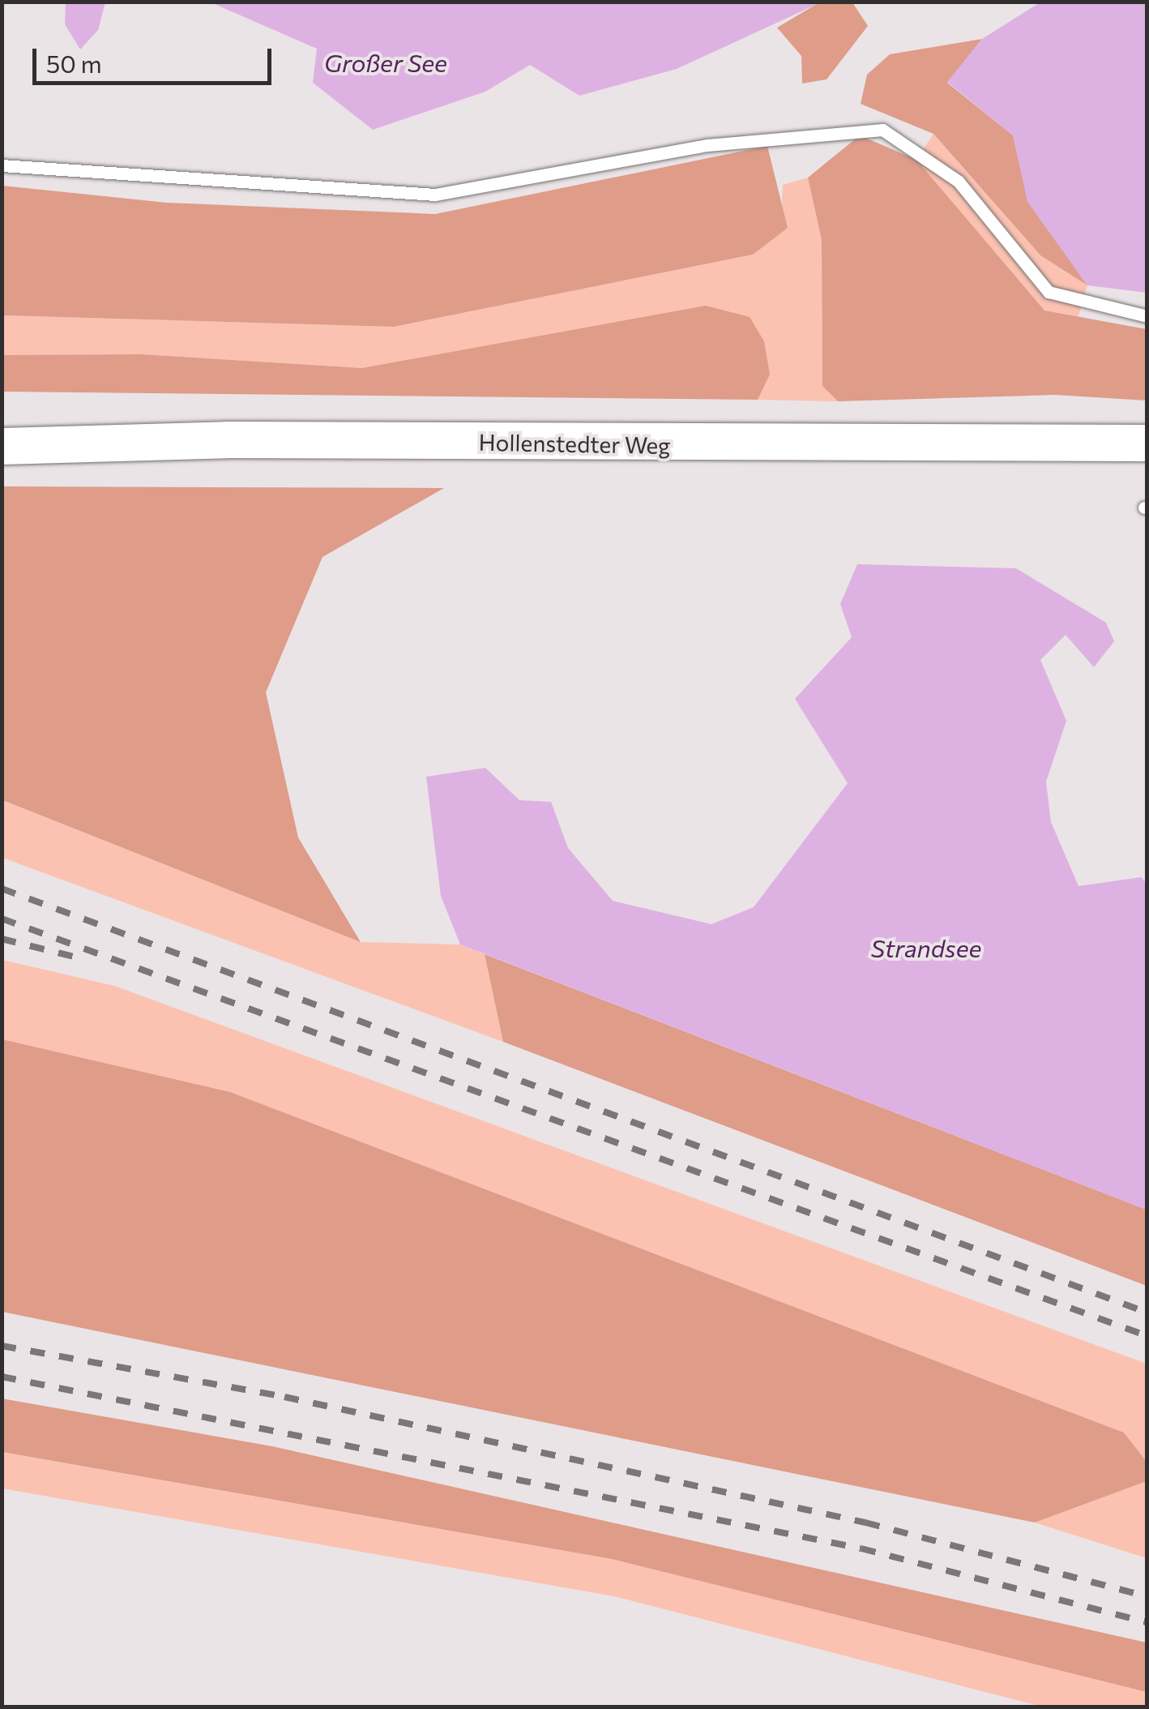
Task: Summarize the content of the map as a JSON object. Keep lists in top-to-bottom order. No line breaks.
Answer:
{"streets":{"main road":["Hollenstedter Weg"]},"water":["Großer See","Strandsee"],"scale_bar":"50 m"}
